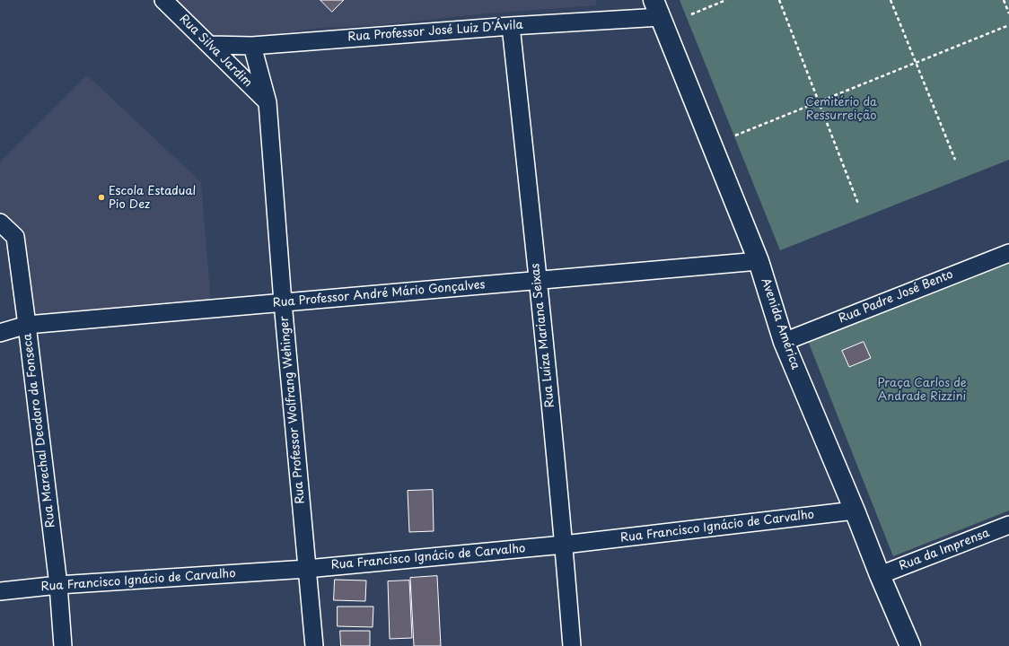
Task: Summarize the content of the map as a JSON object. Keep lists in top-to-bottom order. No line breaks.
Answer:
{"streets":{"street":["Rua Professor José Luiz D'Ávila","Rua Silva Jardim","Rua Professor André Mário Gonçalves","Rua Padre José Bento","Avenida América","Rua Luíza Mariana Seixas","Rua Professor Wolfrang Wehinger","Rua Marechal Deodoro da Fonseca","Rua Francisco Ignácio de Carvalho","Rua da Imprensa"]},"crossings":[["Rua Professor José Luiz D'Ávila","Rua Silva Jardim"],["Rua Professor José Luiz D'Ávila","Avenida América"],["Rua Professor José Luiz D'Ávila","Rua Luíza Mariana Seixas"],["Rua Professor José Luiz D'Ávila","Rua Professor Wolfrang Wehinger"],["Rua Silva Jardim","Rua Professor Wolfrang Wehinger"],["Rua Professor André Mário Gonçalves","Avenida América"],["Rua Professor André Mário Gonçalves","Rua Luíza Mariana Seixas"],["Rua Professor André Mário Gonçalves","Rua Professor Wolfrang Wehinger"],["Rua Professor André Mário Gonçalves","Rua Marechal Deodoro da Fonseca"],["Rua Padre José Bento","Avenida América"],["Avenida América","Rua Francisco Ignácio de Carvalho"],["Avenida América","Rua da Imprensa"],["Rua Luíza Mariana Seixas","Rua Francisco Ignácio de Carvalho"],["Rua Professor Wolfrang Wehinger","Rua Francisco Ignácio de Carvalho"],["Rua Marechal Deodoro da Fonseca","Rua Francisco Ignácio de Carvalho"]],"parks":["Cemitério da Ressurreição","Praça Carlos de Andrade Rizzini"],"places":["Escola Estadual Pio Dez"]}
